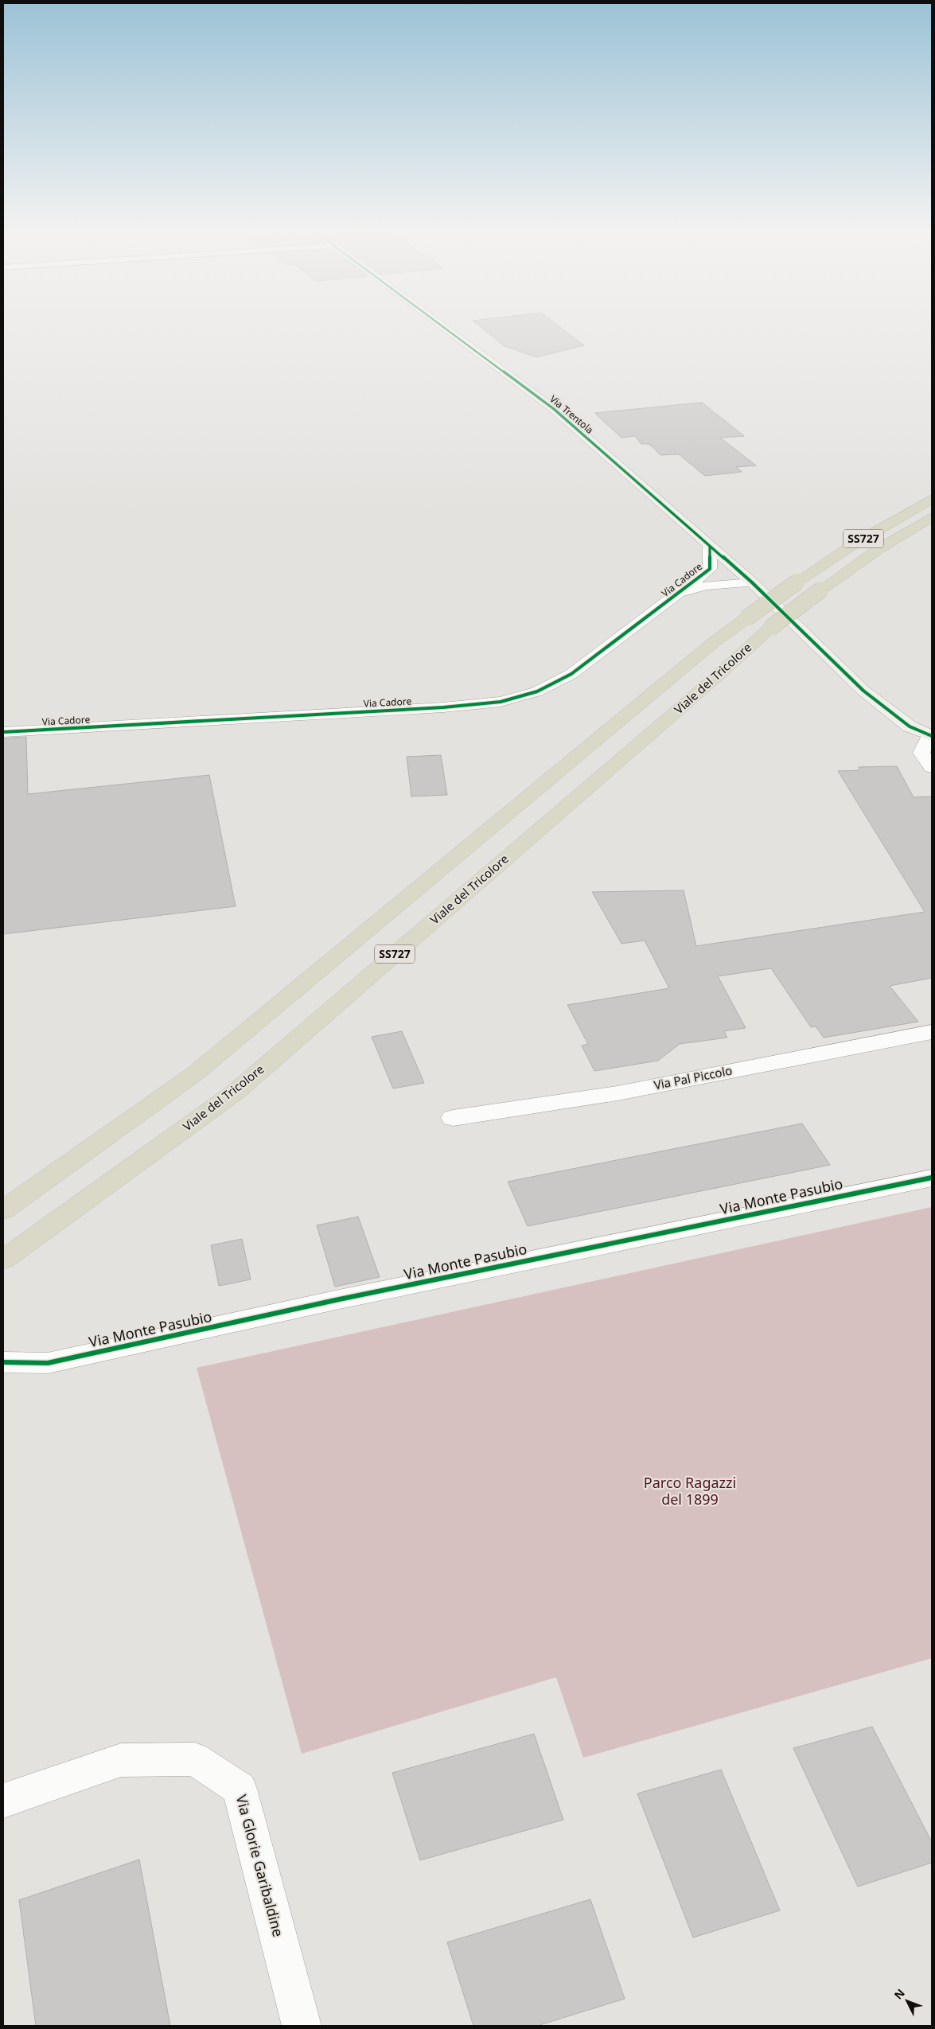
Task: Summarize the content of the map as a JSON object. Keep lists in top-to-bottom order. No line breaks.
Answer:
{"streets":{"highway":["SS727","Viale del Tricolore"],"street":["Via Trentola","Via Cadore","Via Pal Piccolo","Via Monte Pasubio","Via Glorie Garibaldine"]},"crossings":[["Via Trentola","Via Cadore"]],"parks":["Parco Ragazzi del 1899"],"north":"top left"}
